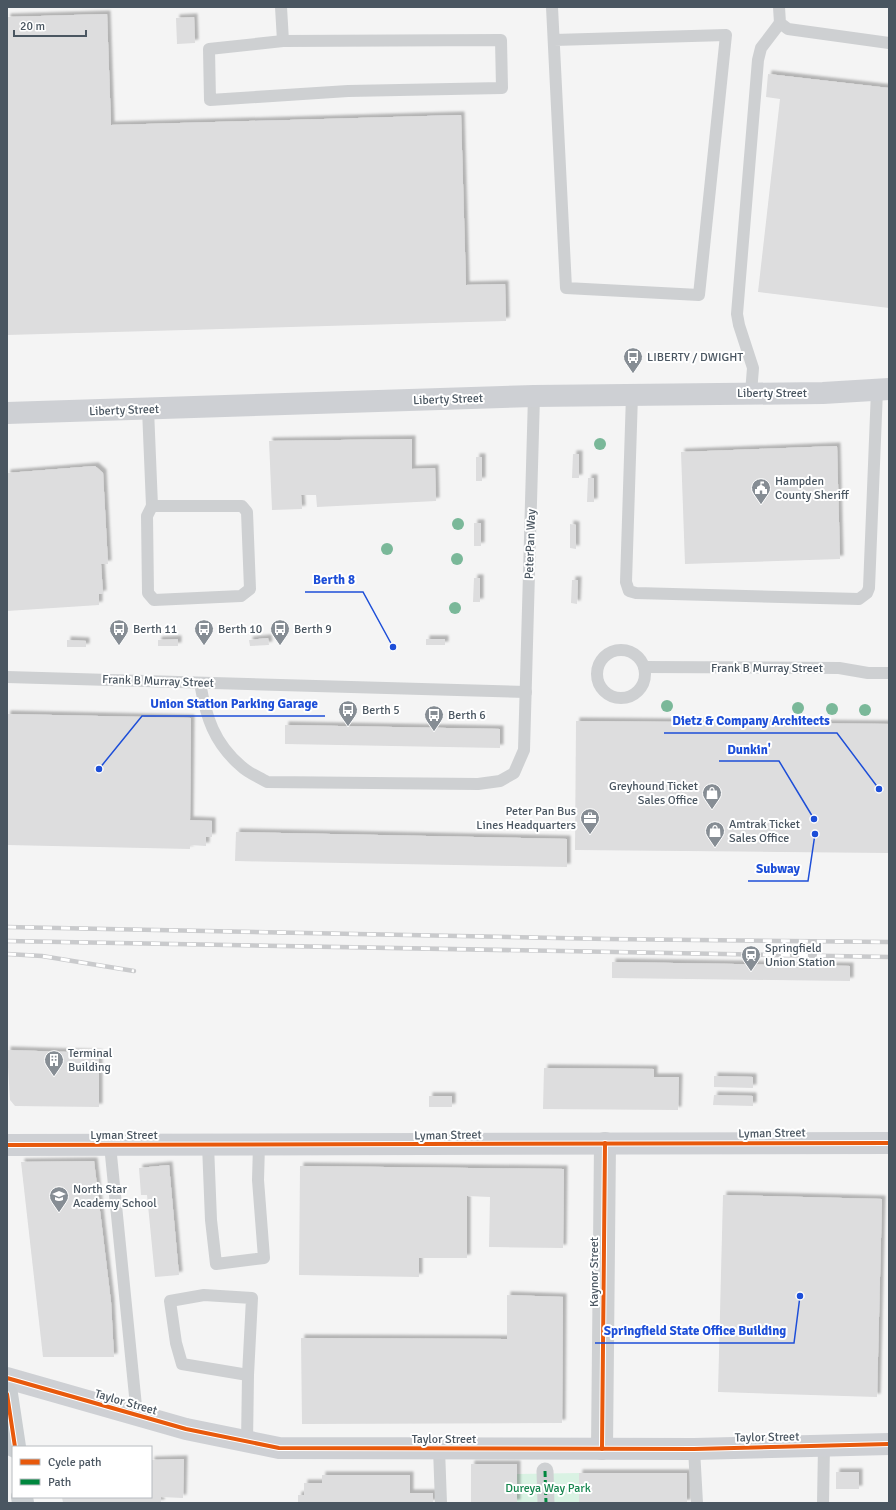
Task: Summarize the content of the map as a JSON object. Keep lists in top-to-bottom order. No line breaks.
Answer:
{"streets":{"main road":["Liberty Street","Lyman Street","Taylor Street"],"street":["Kaynor Street"],"lane":["PeterPan Way","Frank B Murray Street"]},"crossings":[["Liberty Street","PeterPan Way"],["PeterPan Way","Frank B Murray Street"],["Lyman Street","Kaynor Street"],["Kaynor Street","Taylor Street"]],"parks":["Dureya Way Park"],"places":{"bus stop":["LIBERTY / DWIGHT","Berth 11","Berth 10","Berth 9","Berth 5","Berth 6"],"public building":["Hampden County Sheriff"],"other":["Berth 8","Union Station Parking Garage","Dietz & Company Architects","Dunkin'","Subway","Springfield State Office Building"],"shop":["Greyhound Ticket Sales Office","Amtrak Ticket Sales Office"],"office":["Peter Pan Bus Lines Headquarters"],"station":["Springfield Union Station"],"building":["Terminal Building"],"school or university":["North Star Academy School"]},"legend":["Cycle path","Path"],"scale_bar":"20 m"}
